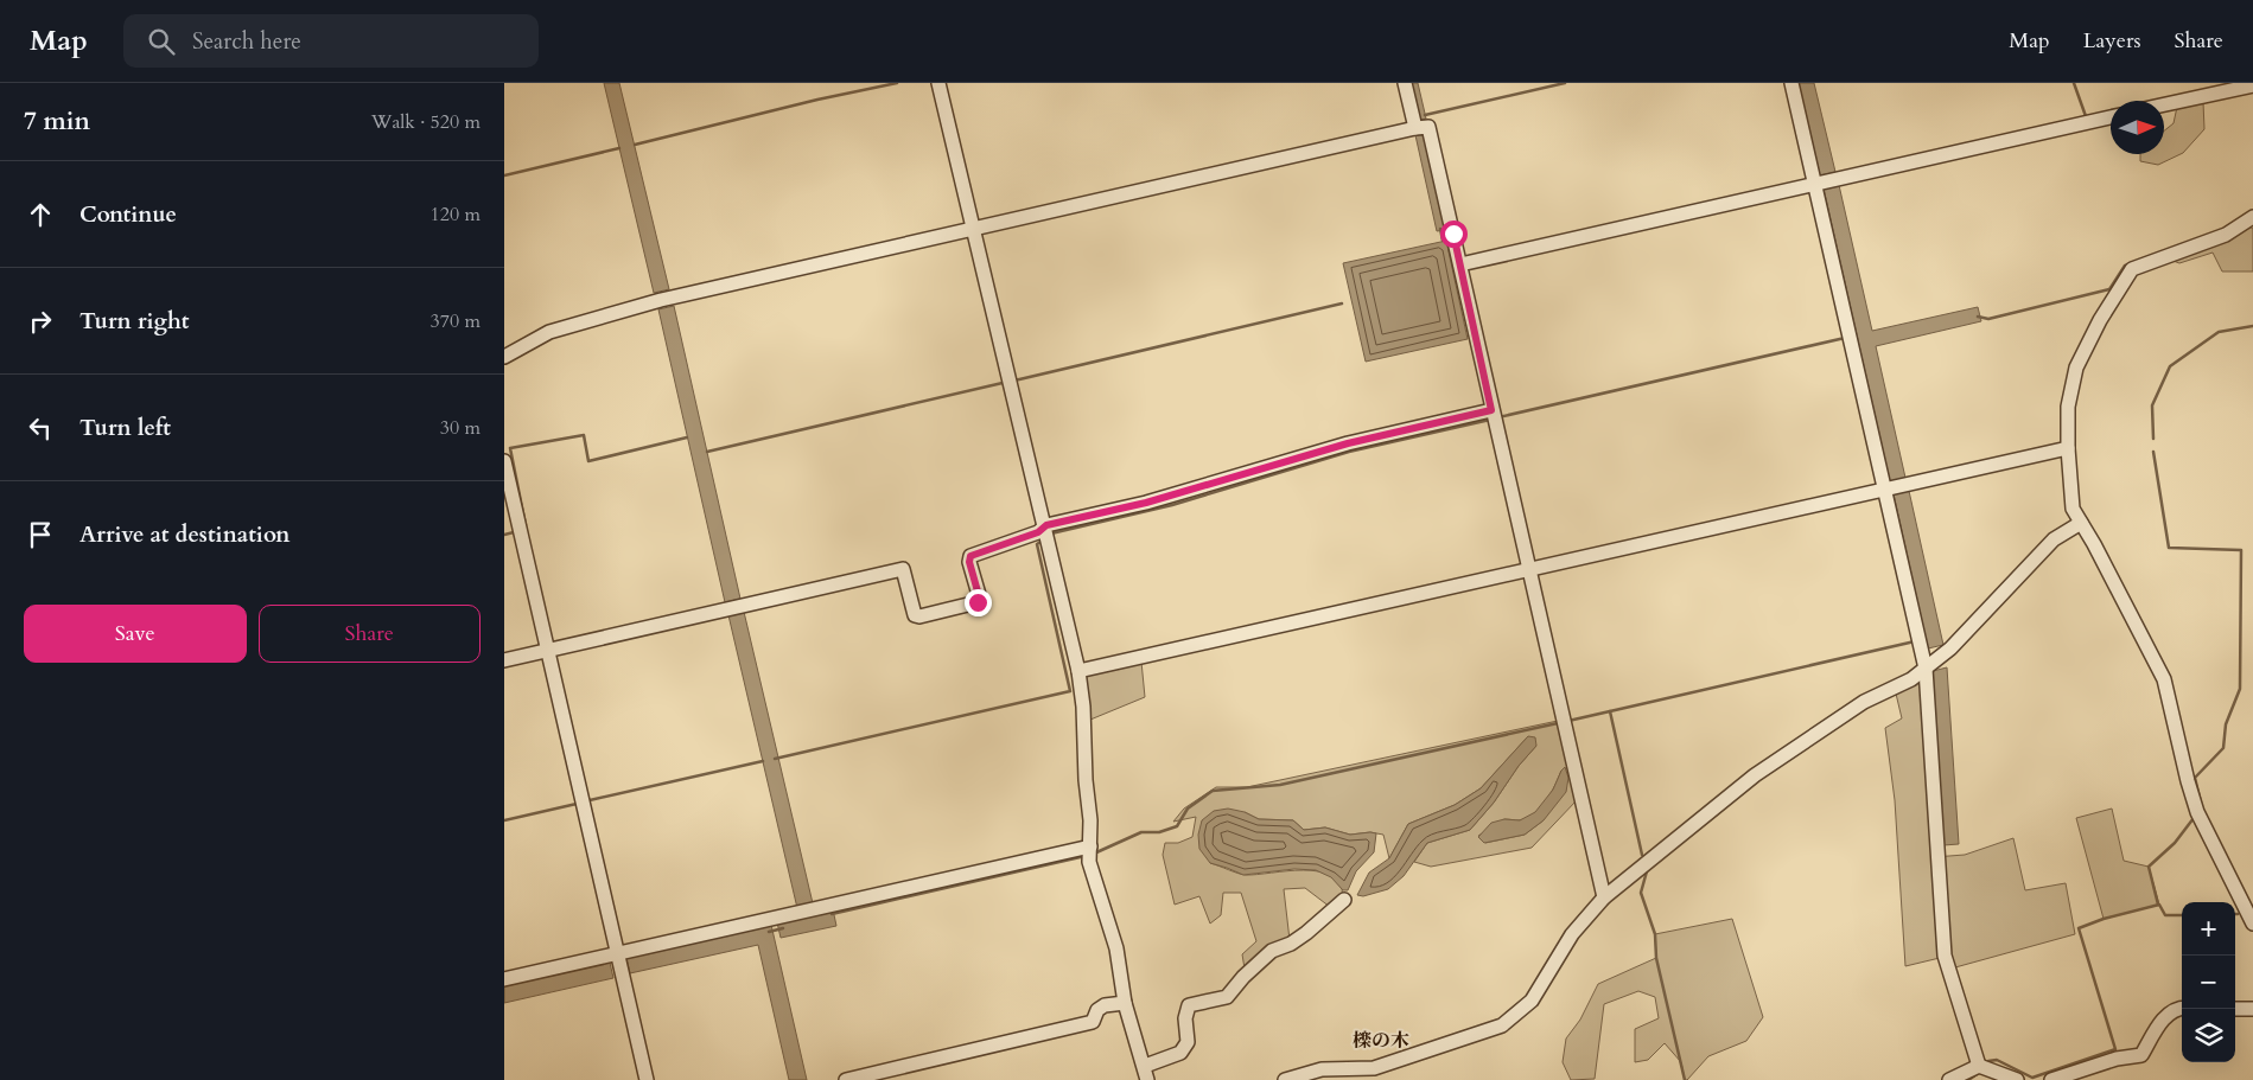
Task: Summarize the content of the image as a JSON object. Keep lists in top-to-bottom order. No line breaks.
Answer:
{"districts":["檪の木"],"north":"right","page":{"header":"Map","search":"Search here","nav":["Map","Layers","Share"],"heading":["7 min","Walk · 520 m"],"list":[["Continue","120 m"],["Turn right","370 m"],["Turn left","30 m"],"Arrive at destination"],"buttons":["Save","Share"],"map_buttons":["+","−"]}}
